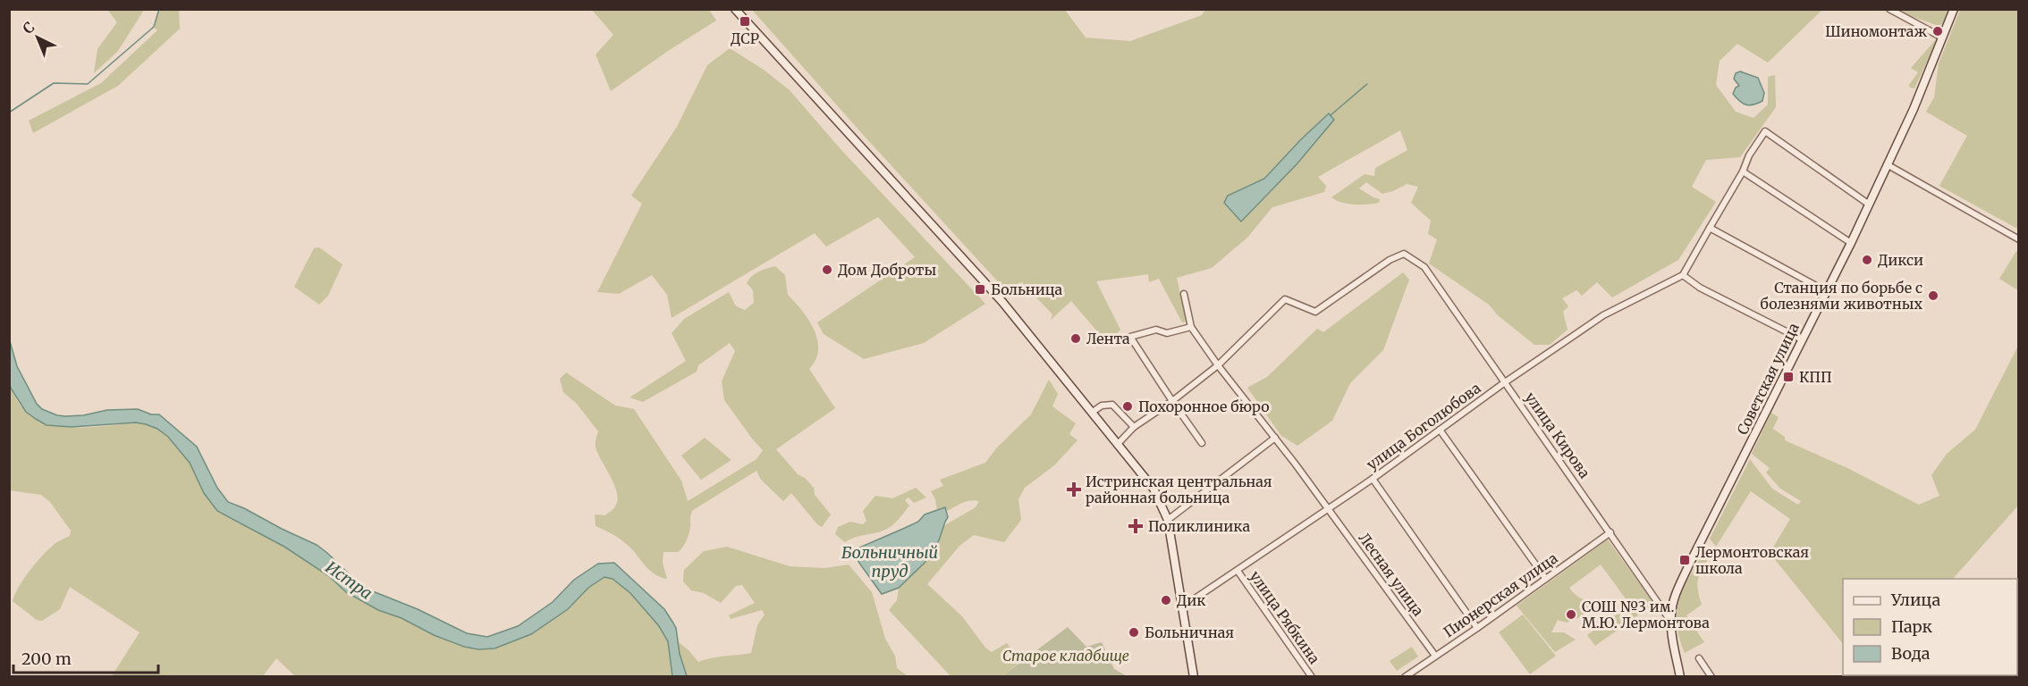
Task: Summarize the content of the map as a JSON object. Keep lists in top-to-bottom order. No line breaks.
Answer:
{"streets":{"street":["Советская улица","улица Боголюбова","улица Кирова","Лесная улица","Пионерская улица","улица Рябкина"]},"crossings":[["Советская улица","улица Кирова"],["улица Боголюбова","улица Кирова"],["улица Боголюбова","Лесная улица"],["улица Боголюбова","улица Рябкина"],["улица Кирова","Лесная улица"],["улица Кирова","Пионерская улица"],["Лесная улица","Пионерская улица"]],"water":["Больничный пруд","Истра"],"parks":["Старое кладбище"],"places":{"transit":["ДСР","Больница","КПП","Лермонтовская школа"],"other":["Шиномонтаж","Дикси","Дом Доброты","Станция по борьбе с болезнями животных","Лента","Похоронное бюро","Дик","СОШ №3 им. М.Ю. Лермонтова","Больничная"],"health":["Истринская центральная районная больница","Поликлиника"]},"legend":["Улица","Парк","Вода"],"scale_bar":"200 m","north":"top left"}
